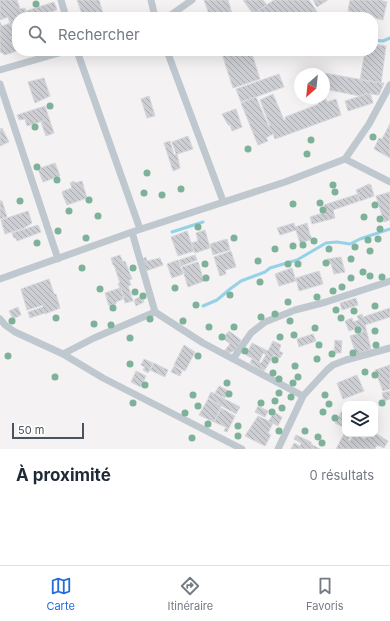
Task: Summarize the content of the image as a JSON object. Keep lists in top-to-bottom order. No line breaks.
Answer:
{"scale_bar":"50 m","north":"bottom left","page":{"search":"Rechercher","scale":"50 m","heading":["À proximité","0 résultats"],"nav":["Carte","Itinéraire","Favoris"]}}
